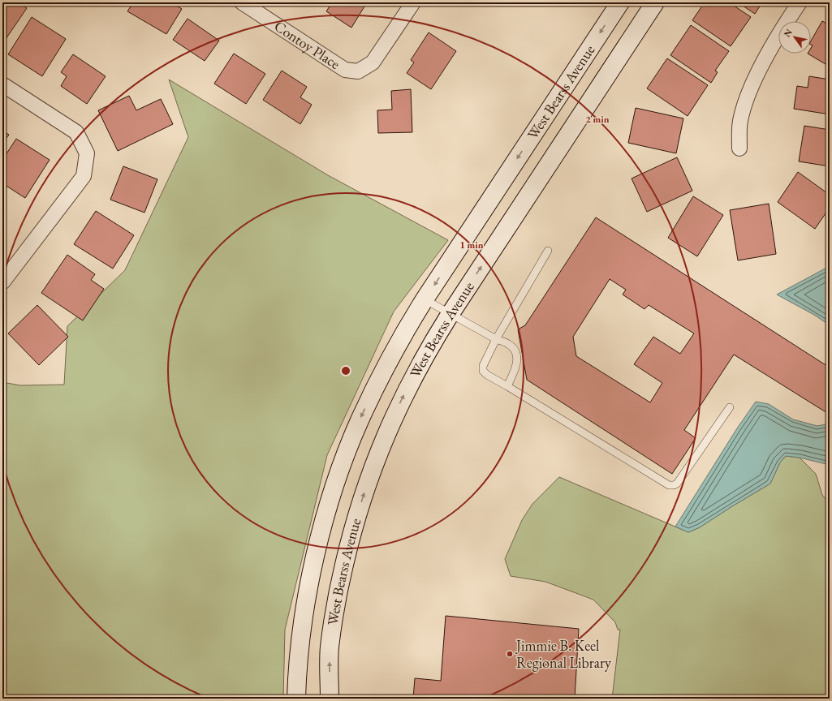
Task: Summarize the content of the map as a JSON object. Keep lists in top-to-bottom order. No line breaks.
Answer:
{"streets":{"main road":["West Bearss Avenue"],"street":["Contoy Place"]},"places":["Jimmie B. Keel Regional Library"],"north":"top left","rings":["2 min","1 min"]}
